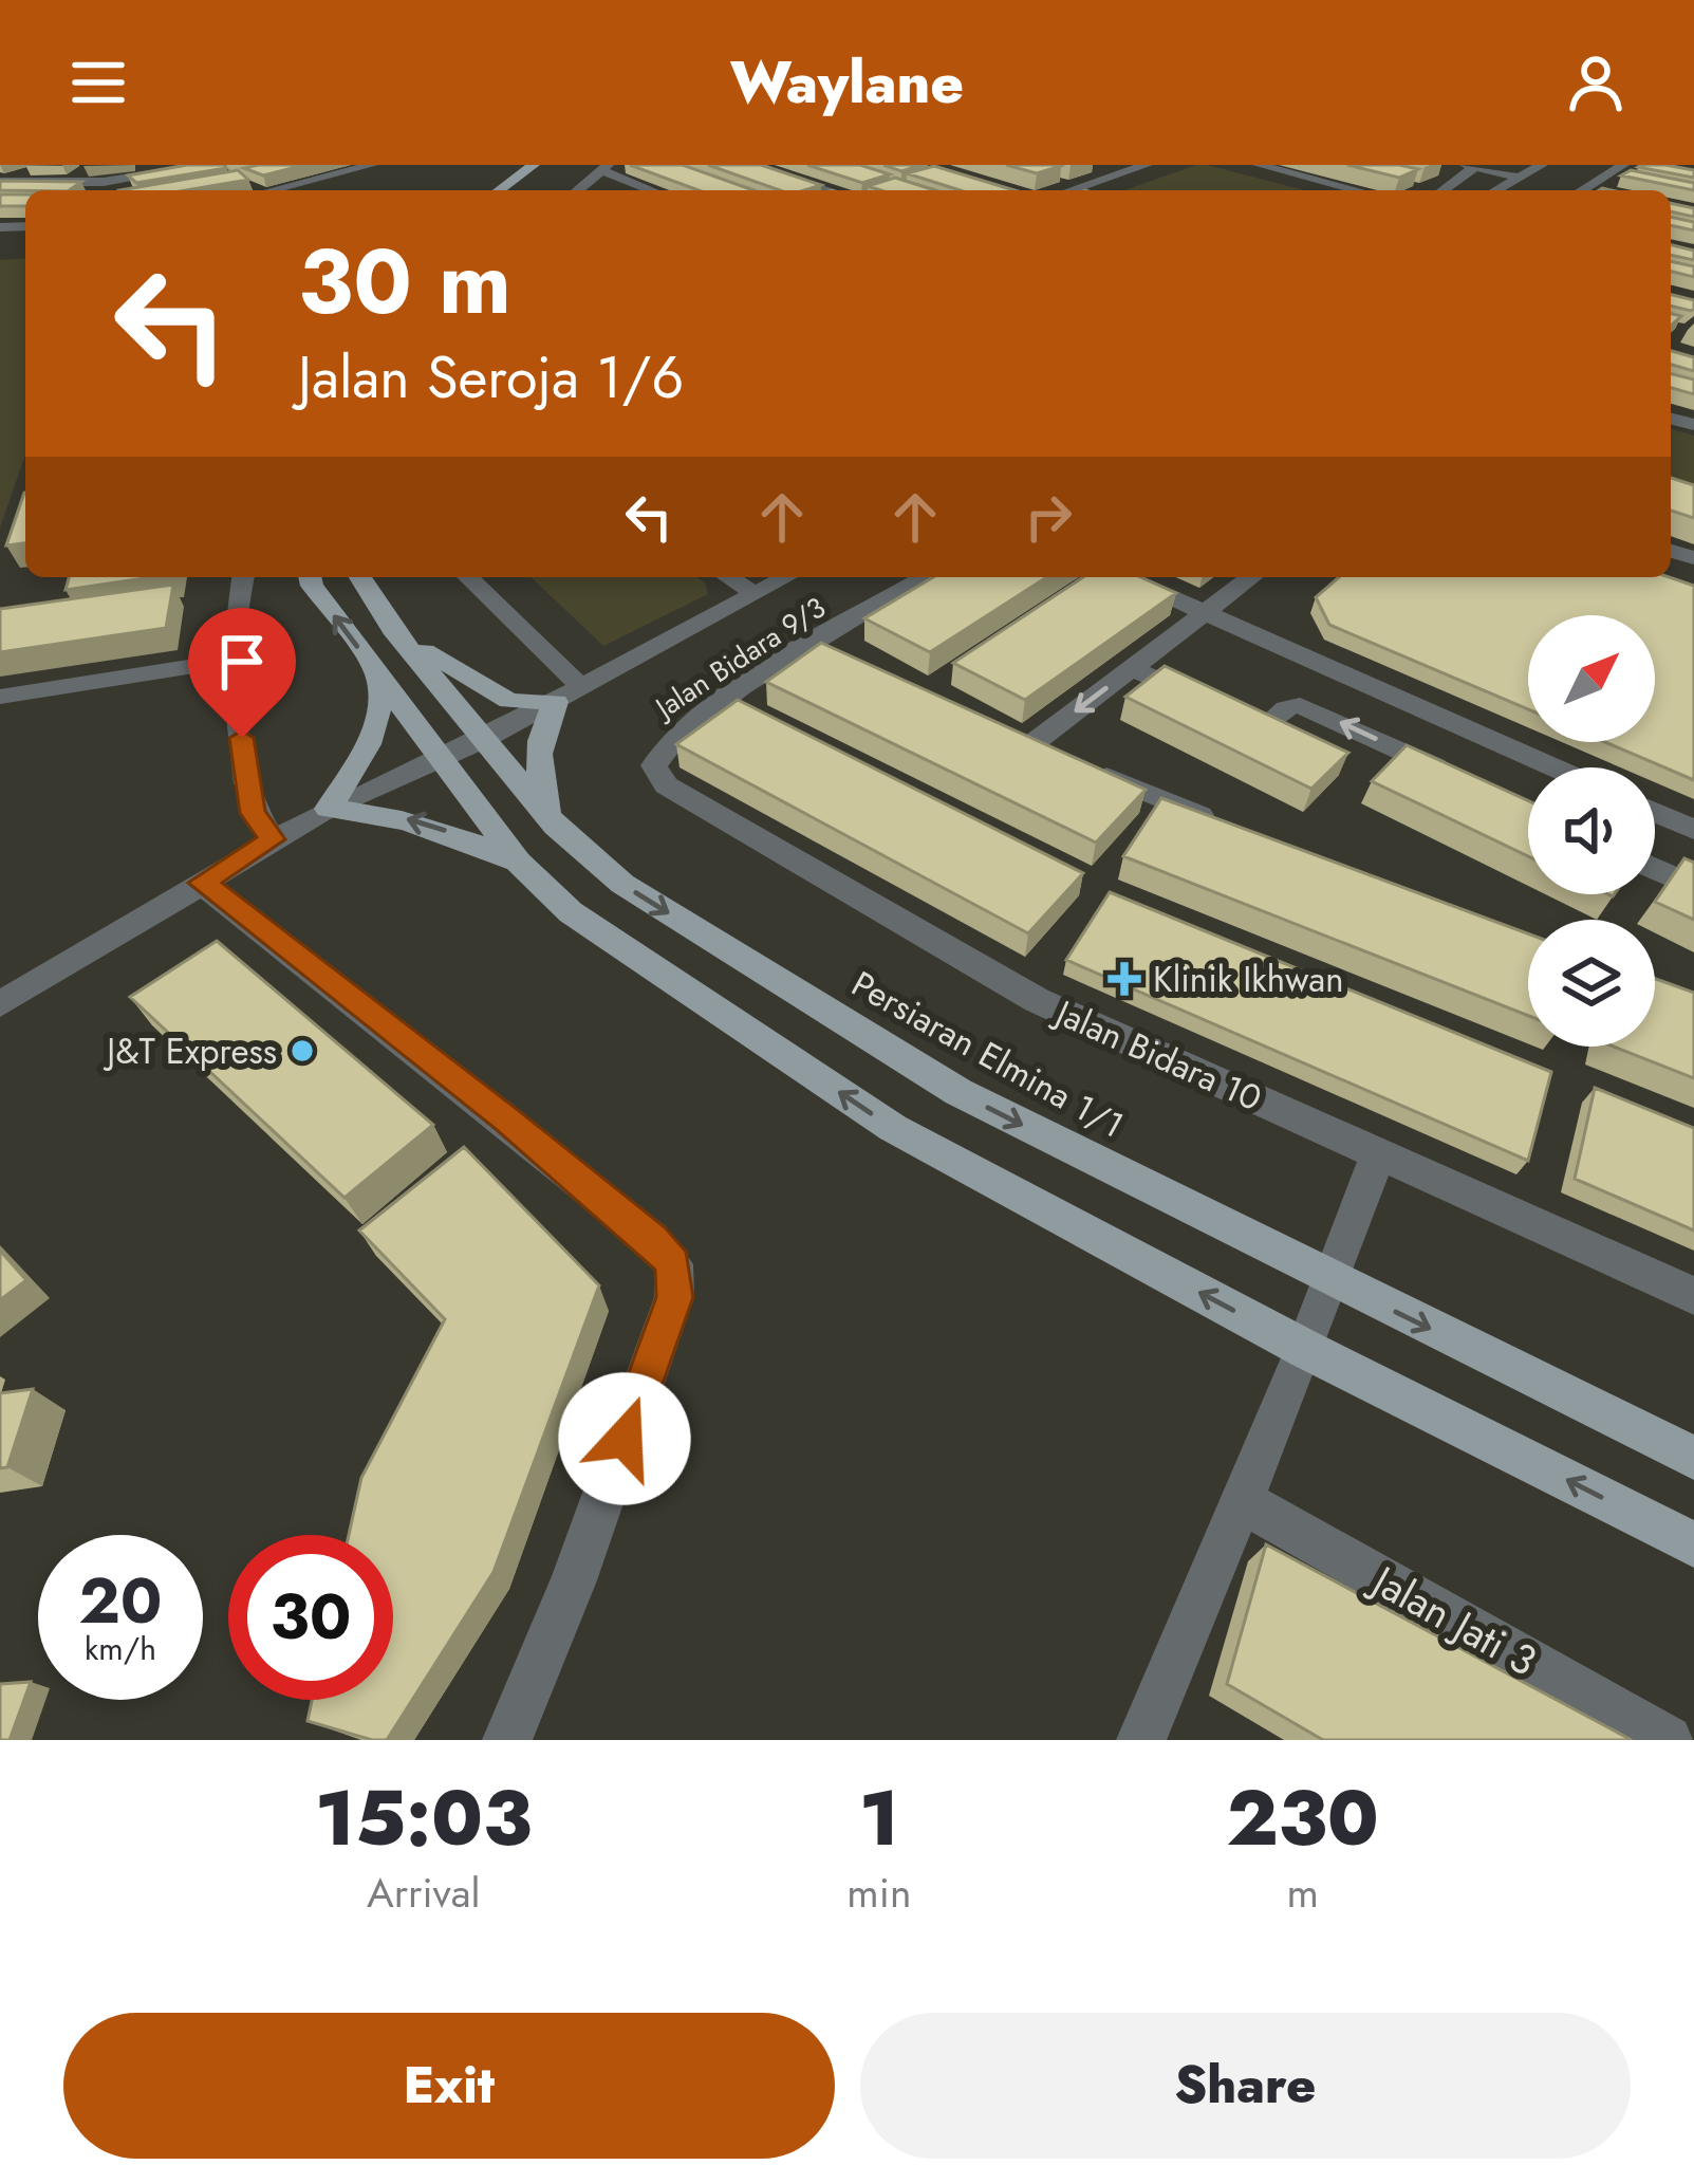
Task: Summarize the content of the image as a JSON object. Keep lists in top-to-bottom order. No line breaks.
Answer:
{"streets":{"main road":["Persiaran Elmina 1/1"],"street":["Jalan Bidara 9/3","Jalan Bidara 10","Jalan Jati 3"]},"crossings":[["Jalan Bidara 9/3","Jalan Bidara 10"]],"places":{"health":["Klinik Ikhwan"],"other":["J&T Express"]},"north":"top right","page":{"header":"Waylane","turn":["30 m","Jalan Seroja 1/6"],"speed":"20 km/h","limit":"30","eta":["15:03","Arrival","1","min","230","m"],"buttons":["Exit","Share"]}}
